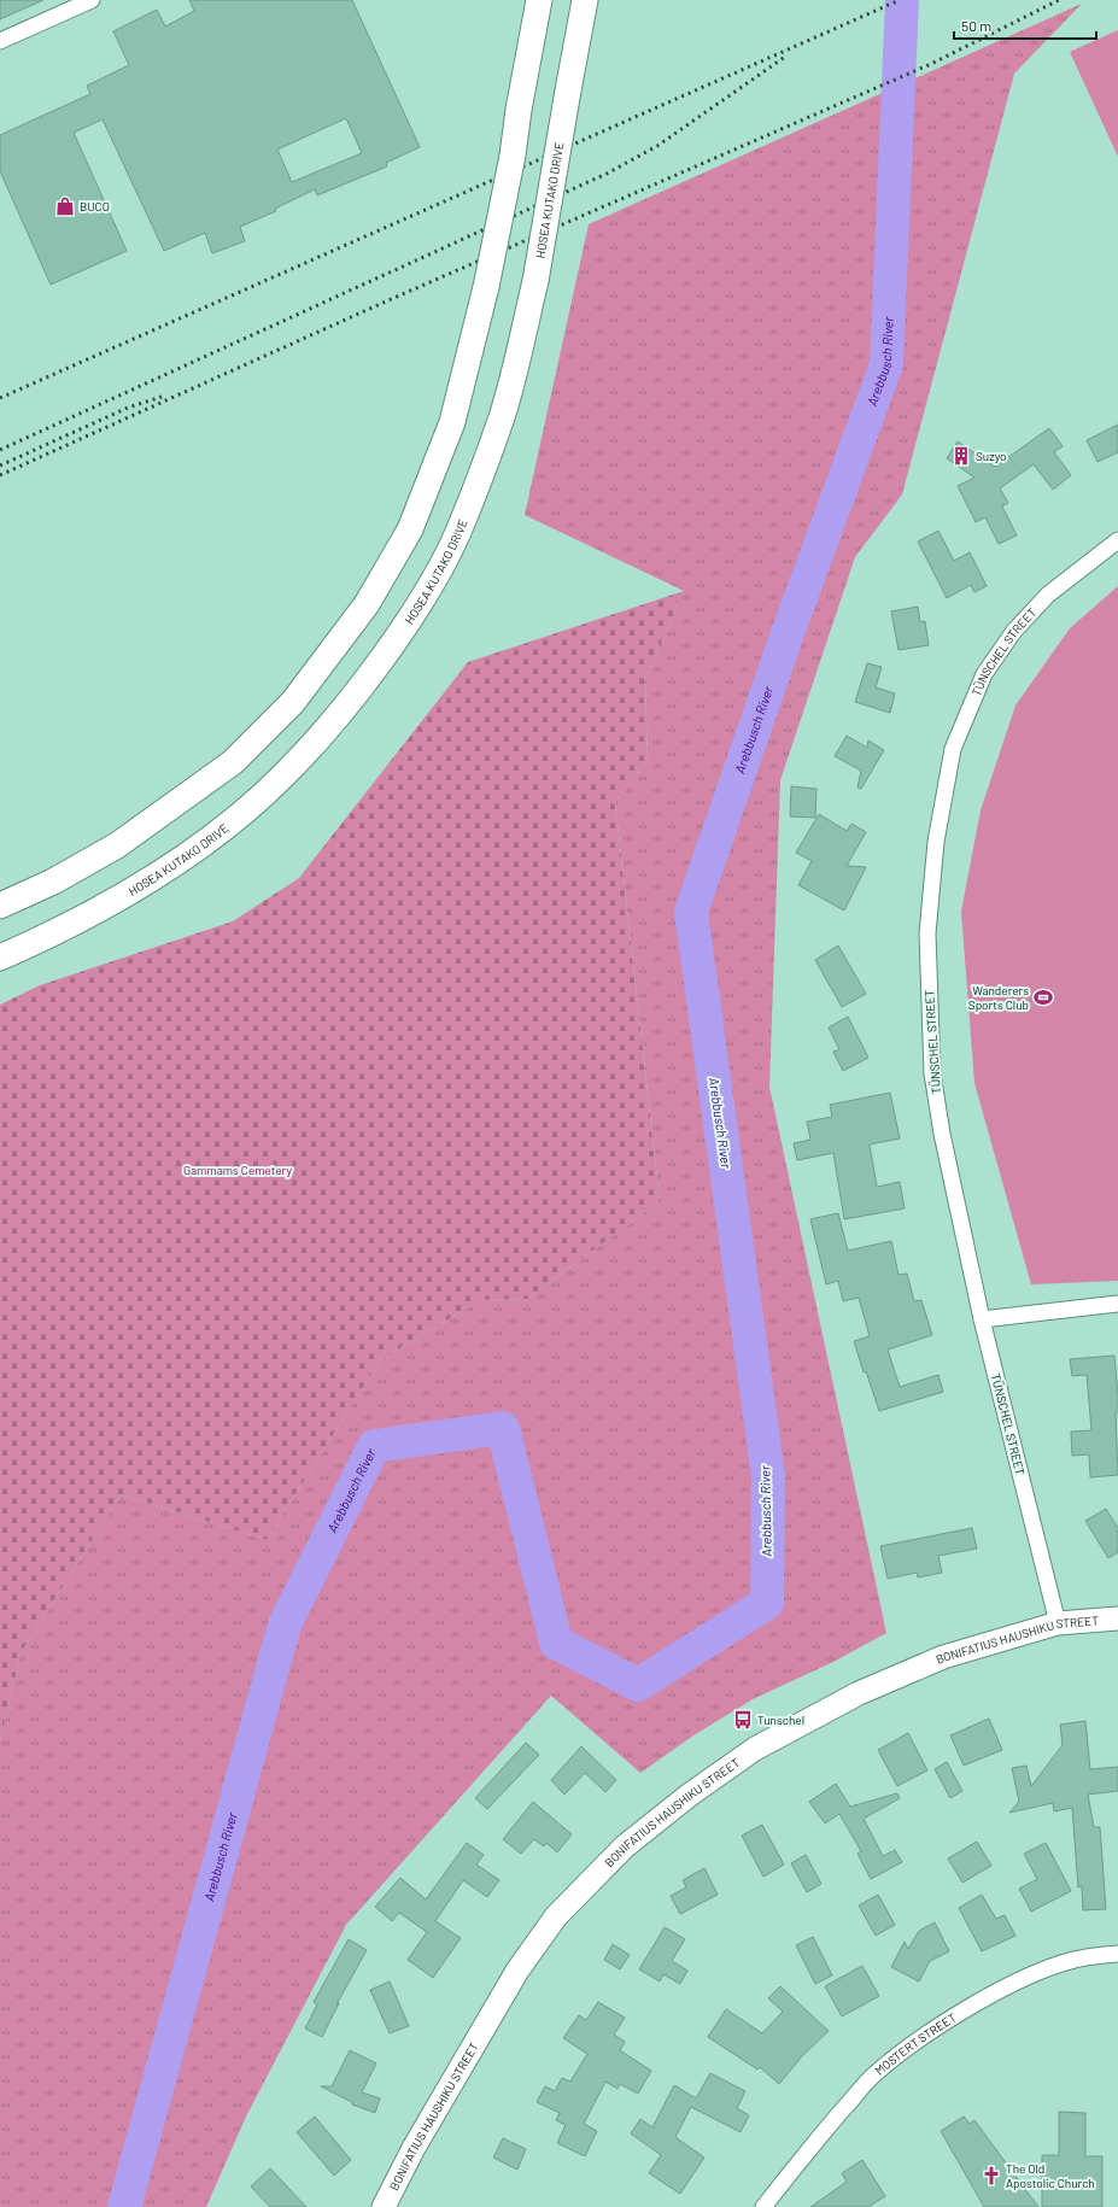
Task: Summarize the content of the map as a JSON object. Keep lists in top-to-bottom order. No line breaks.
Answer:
{"streets":{"main road":["HOSEA KUTAKO DRIVE"],"street":["TÜNSCHEL STREET","BONIFATIUS HAUSHIKU STREET","MOSTERT STREET"]},"crossings":[["TÜNSCHEL STREET","BONIFATIUS HAUSHIKU STREET"]],"water":["Arebbusch River"],"parks":["Gammams Cemetery"],"places":{"shop":["BUCO"],"building":["Suzyo"],"sports":["Wanderers Sports Club"],"bus stop":["Tunschel"],"church":["The Old Apostolic Church"]},"scale_bar":"50 m"}
